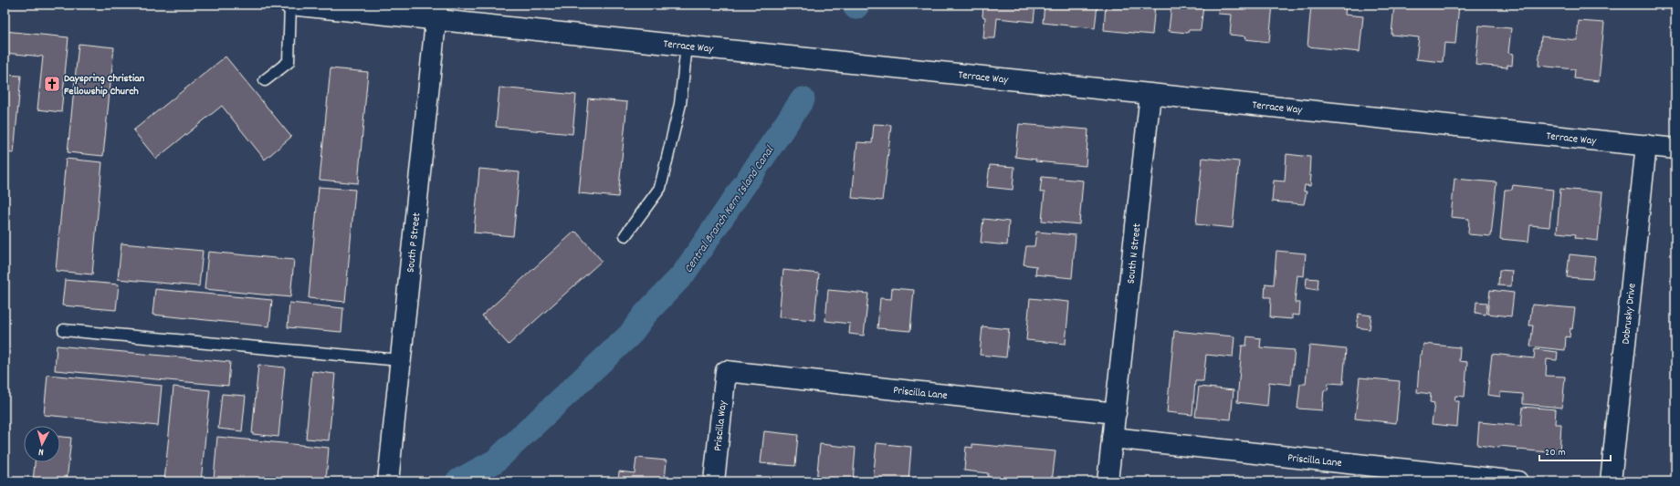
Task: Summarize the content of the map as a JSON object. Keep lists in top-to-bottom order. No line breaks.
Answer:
{"streets":{"street":["Terrace Way","South P Street","South N Street","Dobrusky Drive","Priscilla Lane","Priscilla Way"]},"crossings":[["Terrace Way","South P Street"],["Terrace Way","South N Street"],["Terrace Way","Dobrusky Drive"],["South N Street","Priscilla Lane"],["Priscilla Lane","Priscilla Way"]],"water":["Central Branch Kern Island Canal"],"places":{"church":["Dayspring Christian Fellowship Church"]},"scale_bar":"20 m","north":"bottom"}
